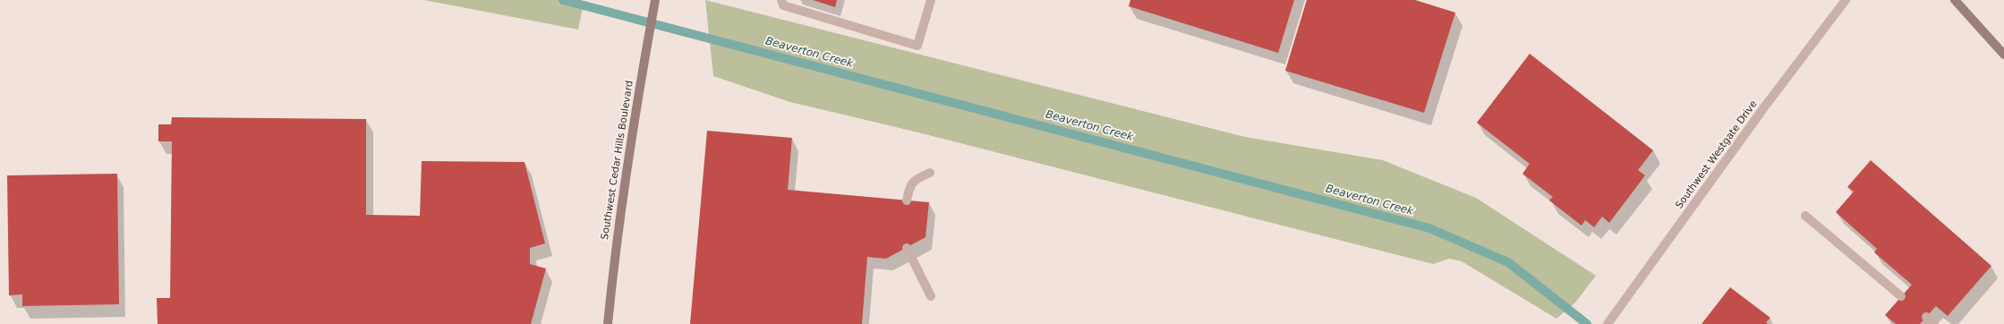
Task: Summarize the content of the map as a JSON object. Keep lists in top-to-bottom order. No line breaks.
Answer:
{"streets":{"main road":["Southwest Cedar Hills Boulevard"],"street":["Southwest Westgate Drive"]},"water":["Beaverton Creek"]}
